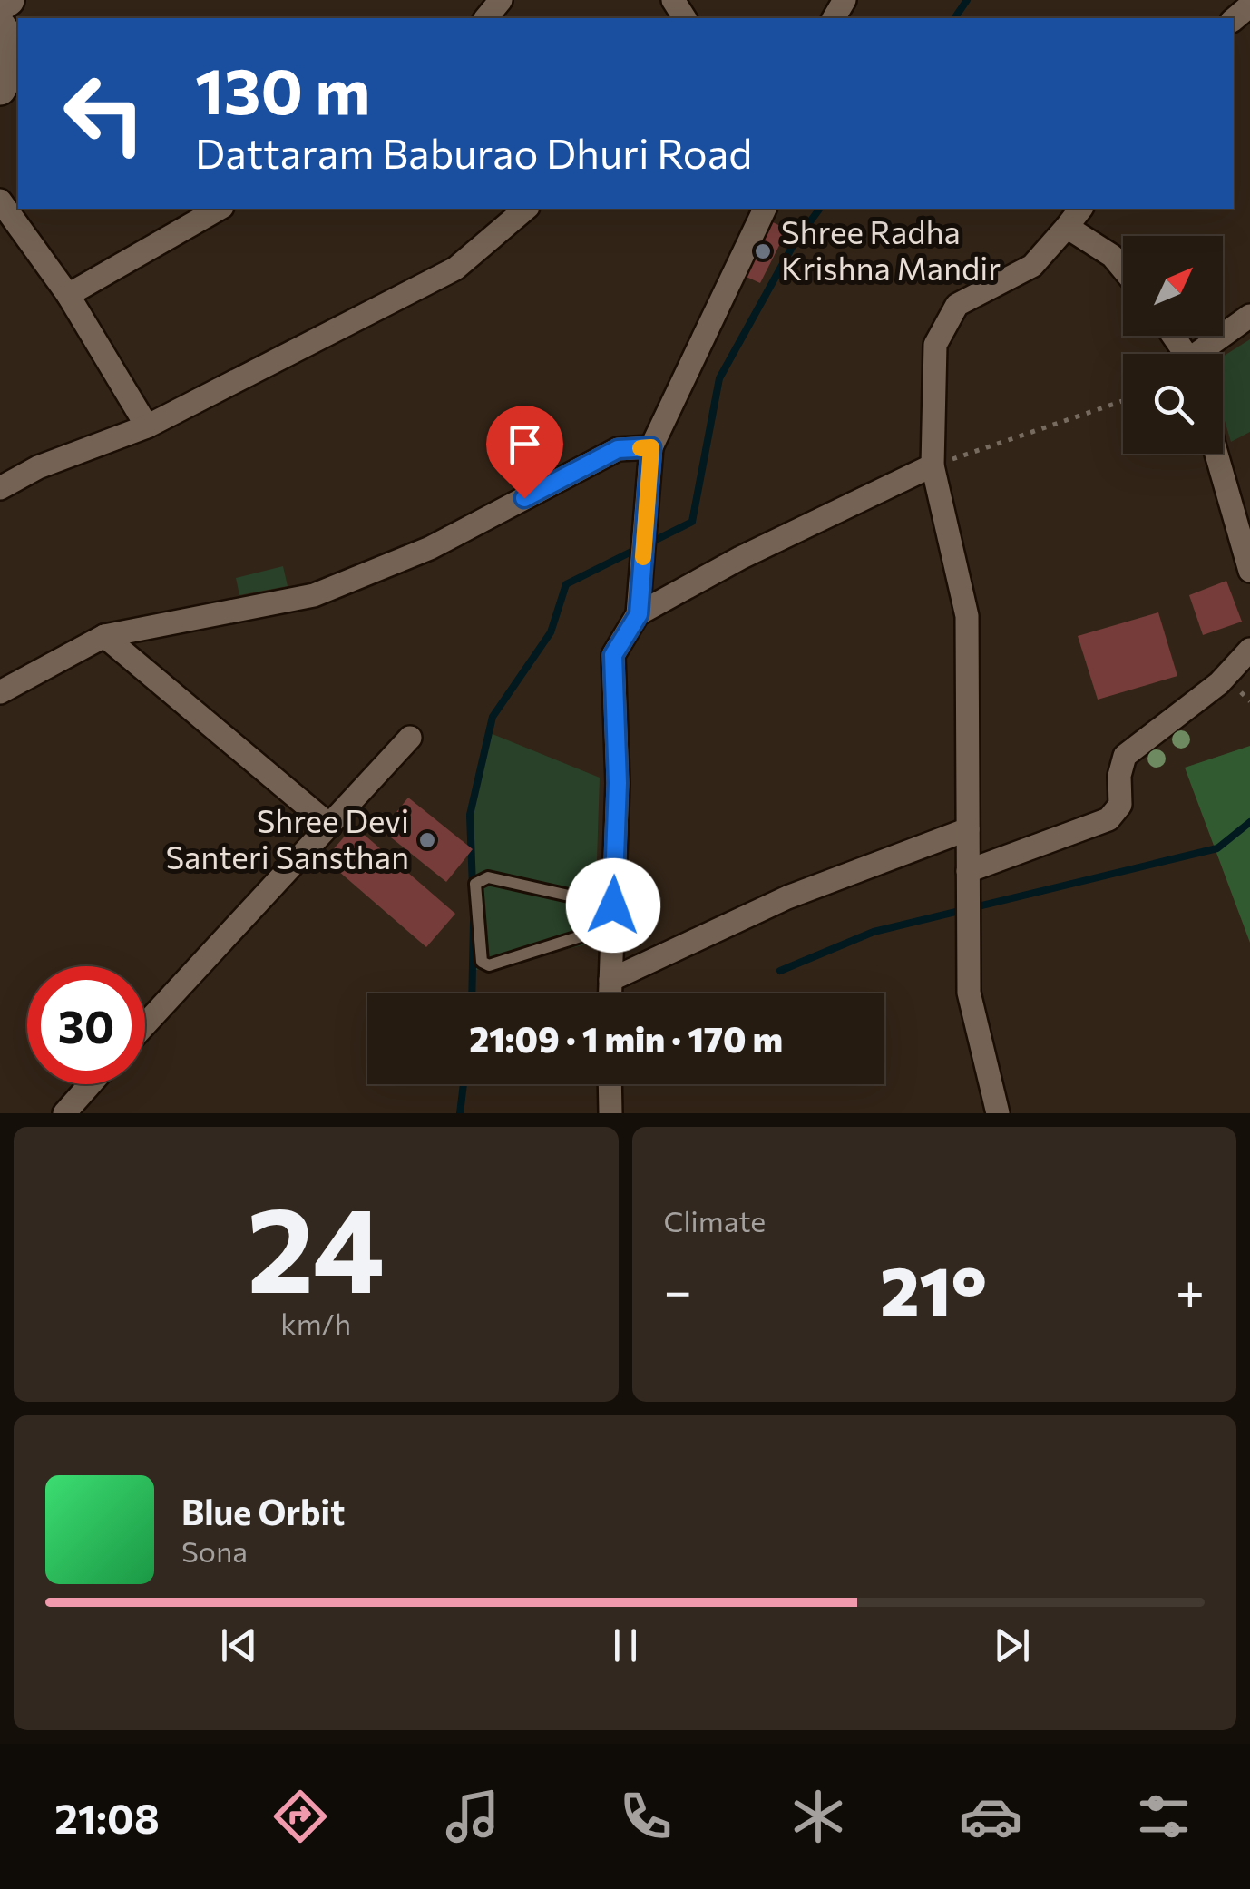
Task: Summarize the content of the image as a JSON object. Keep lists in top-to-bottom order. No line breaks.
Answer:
{"places":["Shree Radha Krishna Mandir","Shree Devi Santeri Sansthan"],"north":"top right","page":{"turn":["130 m","Dattaram Baburao Dhuri Road"],"limit":"30","trip":"21:09 · 1 min · 170 m","tile":[["24","km/h"],"Climate"],"heat":["−","21°","+"],"song":["Blue Orbit","Sona"],"tabs":"21:08"}}
